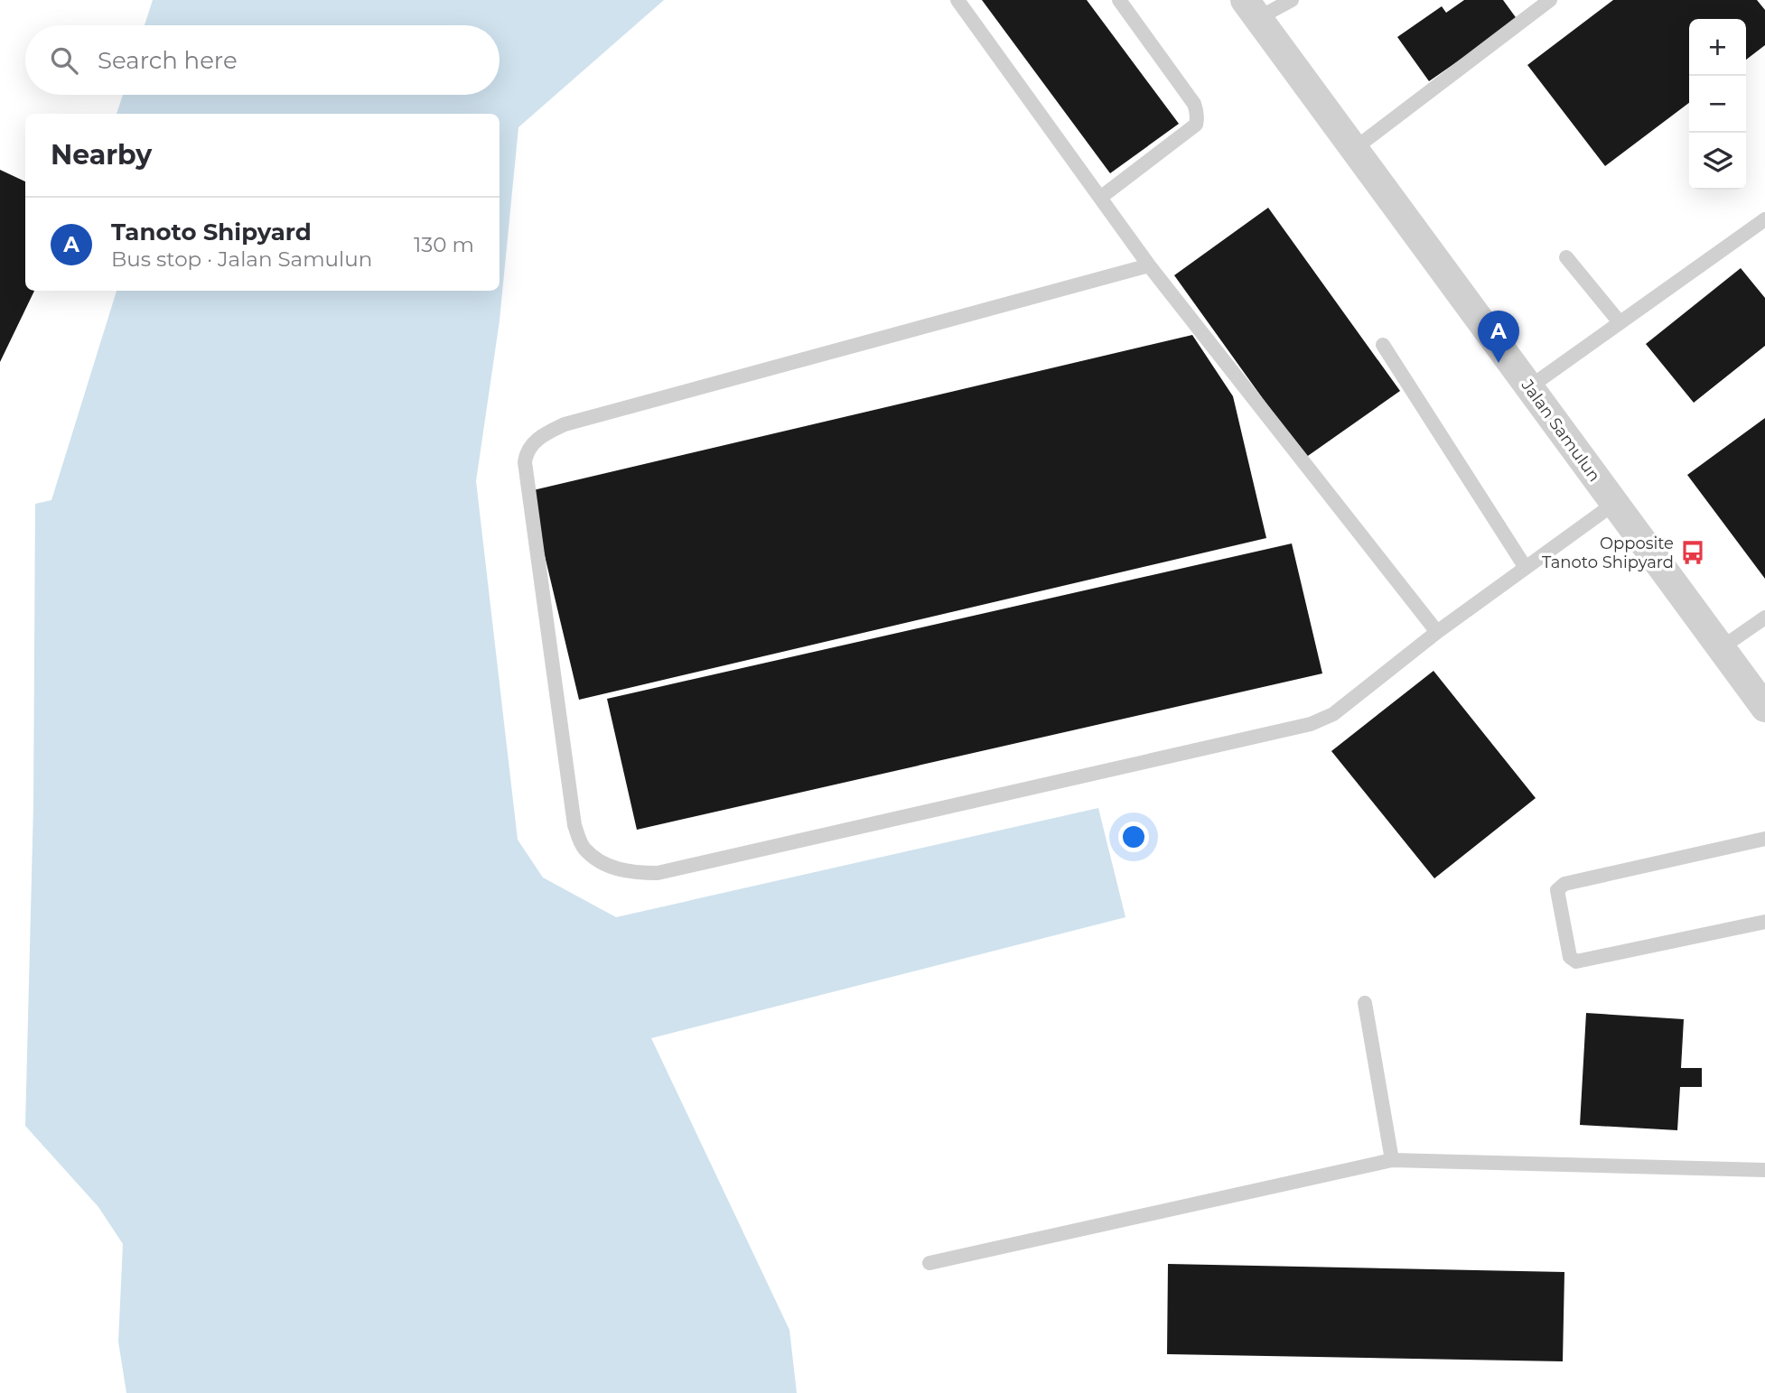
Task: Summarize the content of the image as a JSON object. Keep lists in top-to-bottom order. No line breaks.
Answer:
{"streets":{"street":["Jalan Samulun"]},"places":{"bus stop":["Opposite Tanoto Shipyard"]},"page":{"map_buttons":["+","−"],"search":"Search here","heading":"Nearby","list":[{"mark":"A","name":"Tanoto Shipyard","note":"Bus stop · Jalan Samulun","value":"130 m"}],"pins":"A"}}
